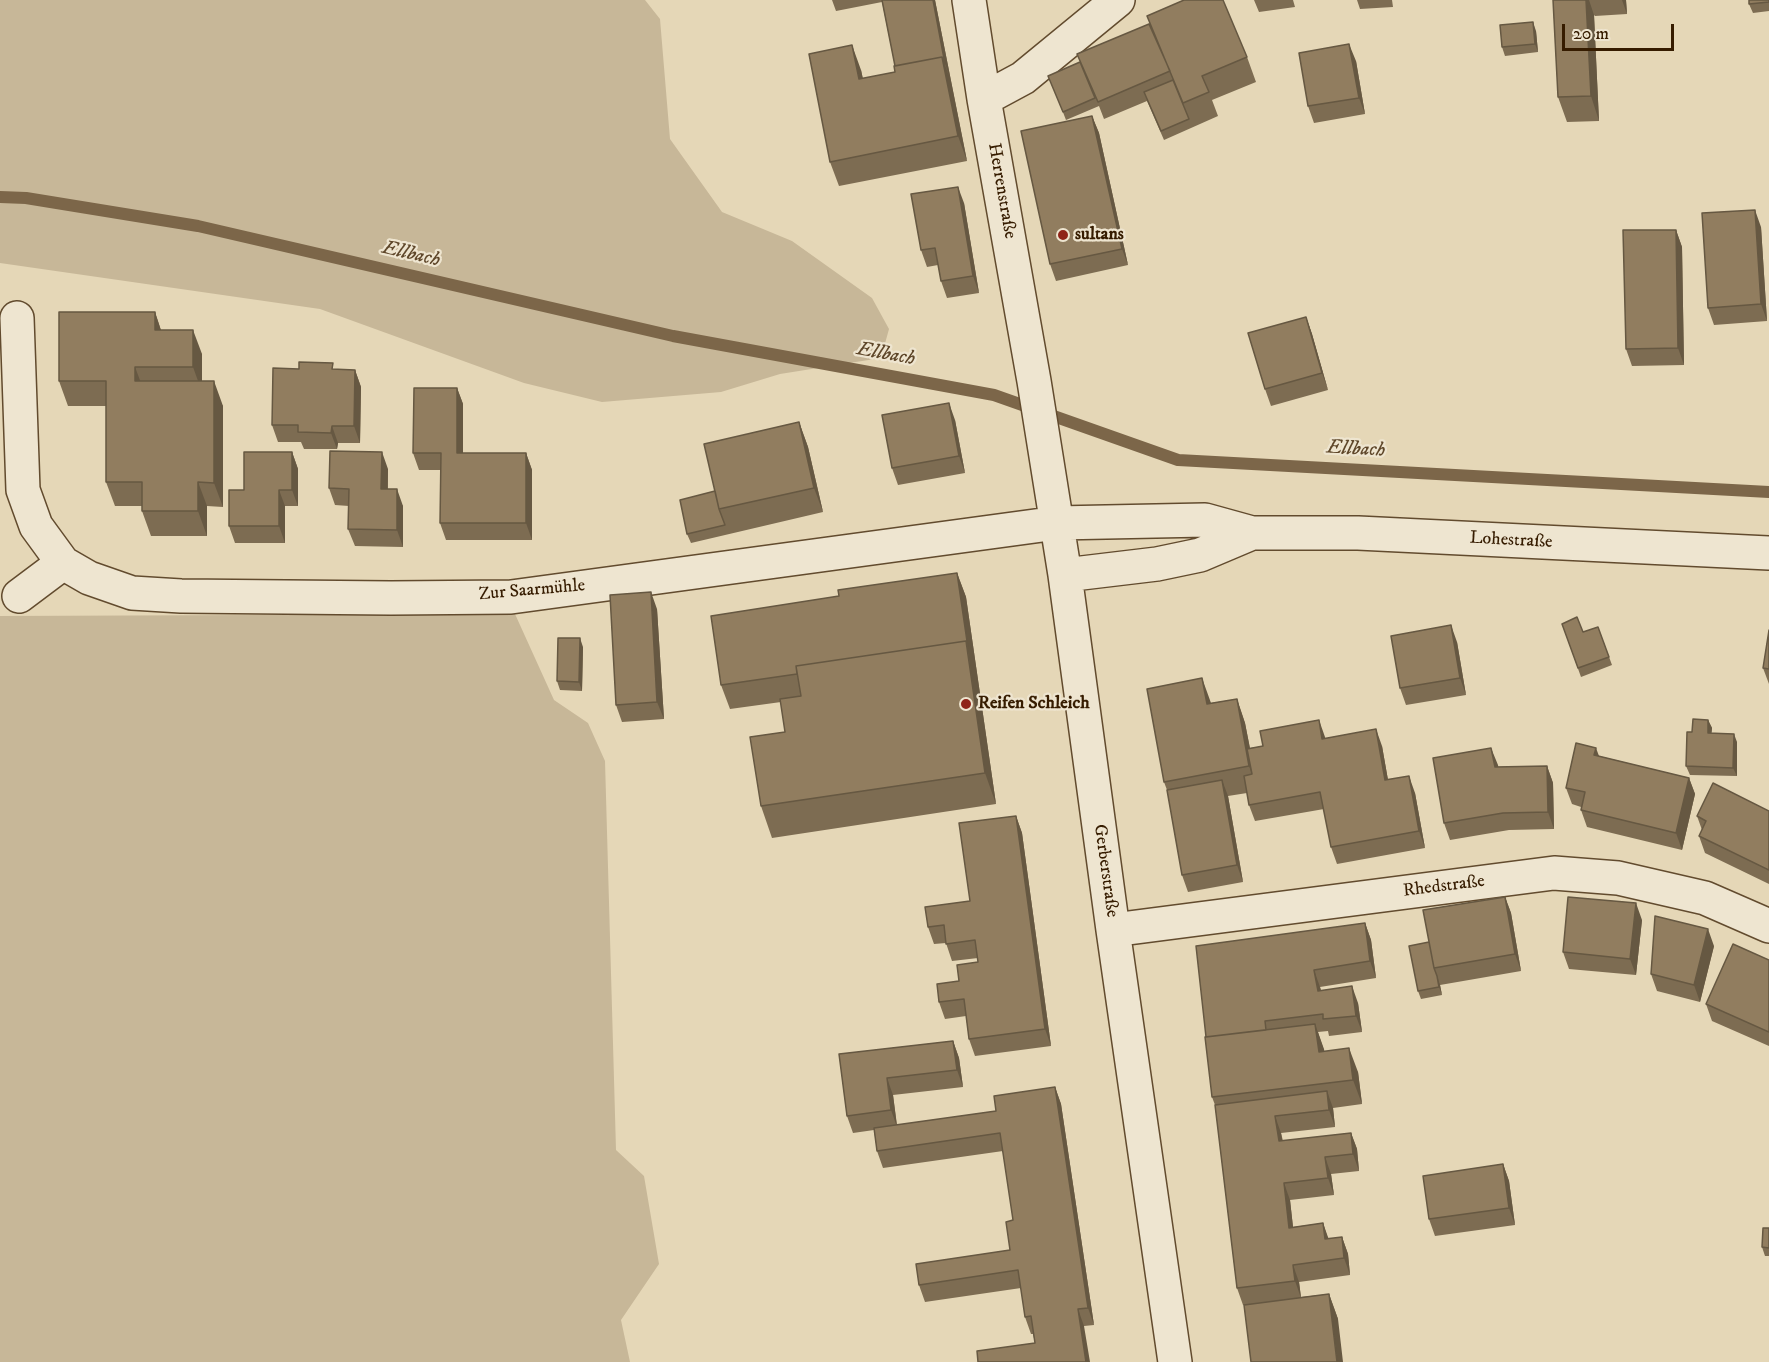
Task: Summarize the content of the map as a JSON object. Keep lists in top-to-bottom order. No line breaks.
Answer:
{"streets":{"street":["Herrenstraße","Lohestraße","Zur Saarmühle","Gerberstraße","Rhedstraße"]},"crossings":[["Herrenstraße","Gerberstraße"],["Lohestraße","Zur Saarmühle"],["Lohestraße","Gerberstraße"],["Zur Saarmühle","Gerberstraße"],["Gerberstraße","Rhedstraße"]],"water":["Ellbach"],"places":["sultans","Reifen Schleich"],"scale_bar":"20 m"}
